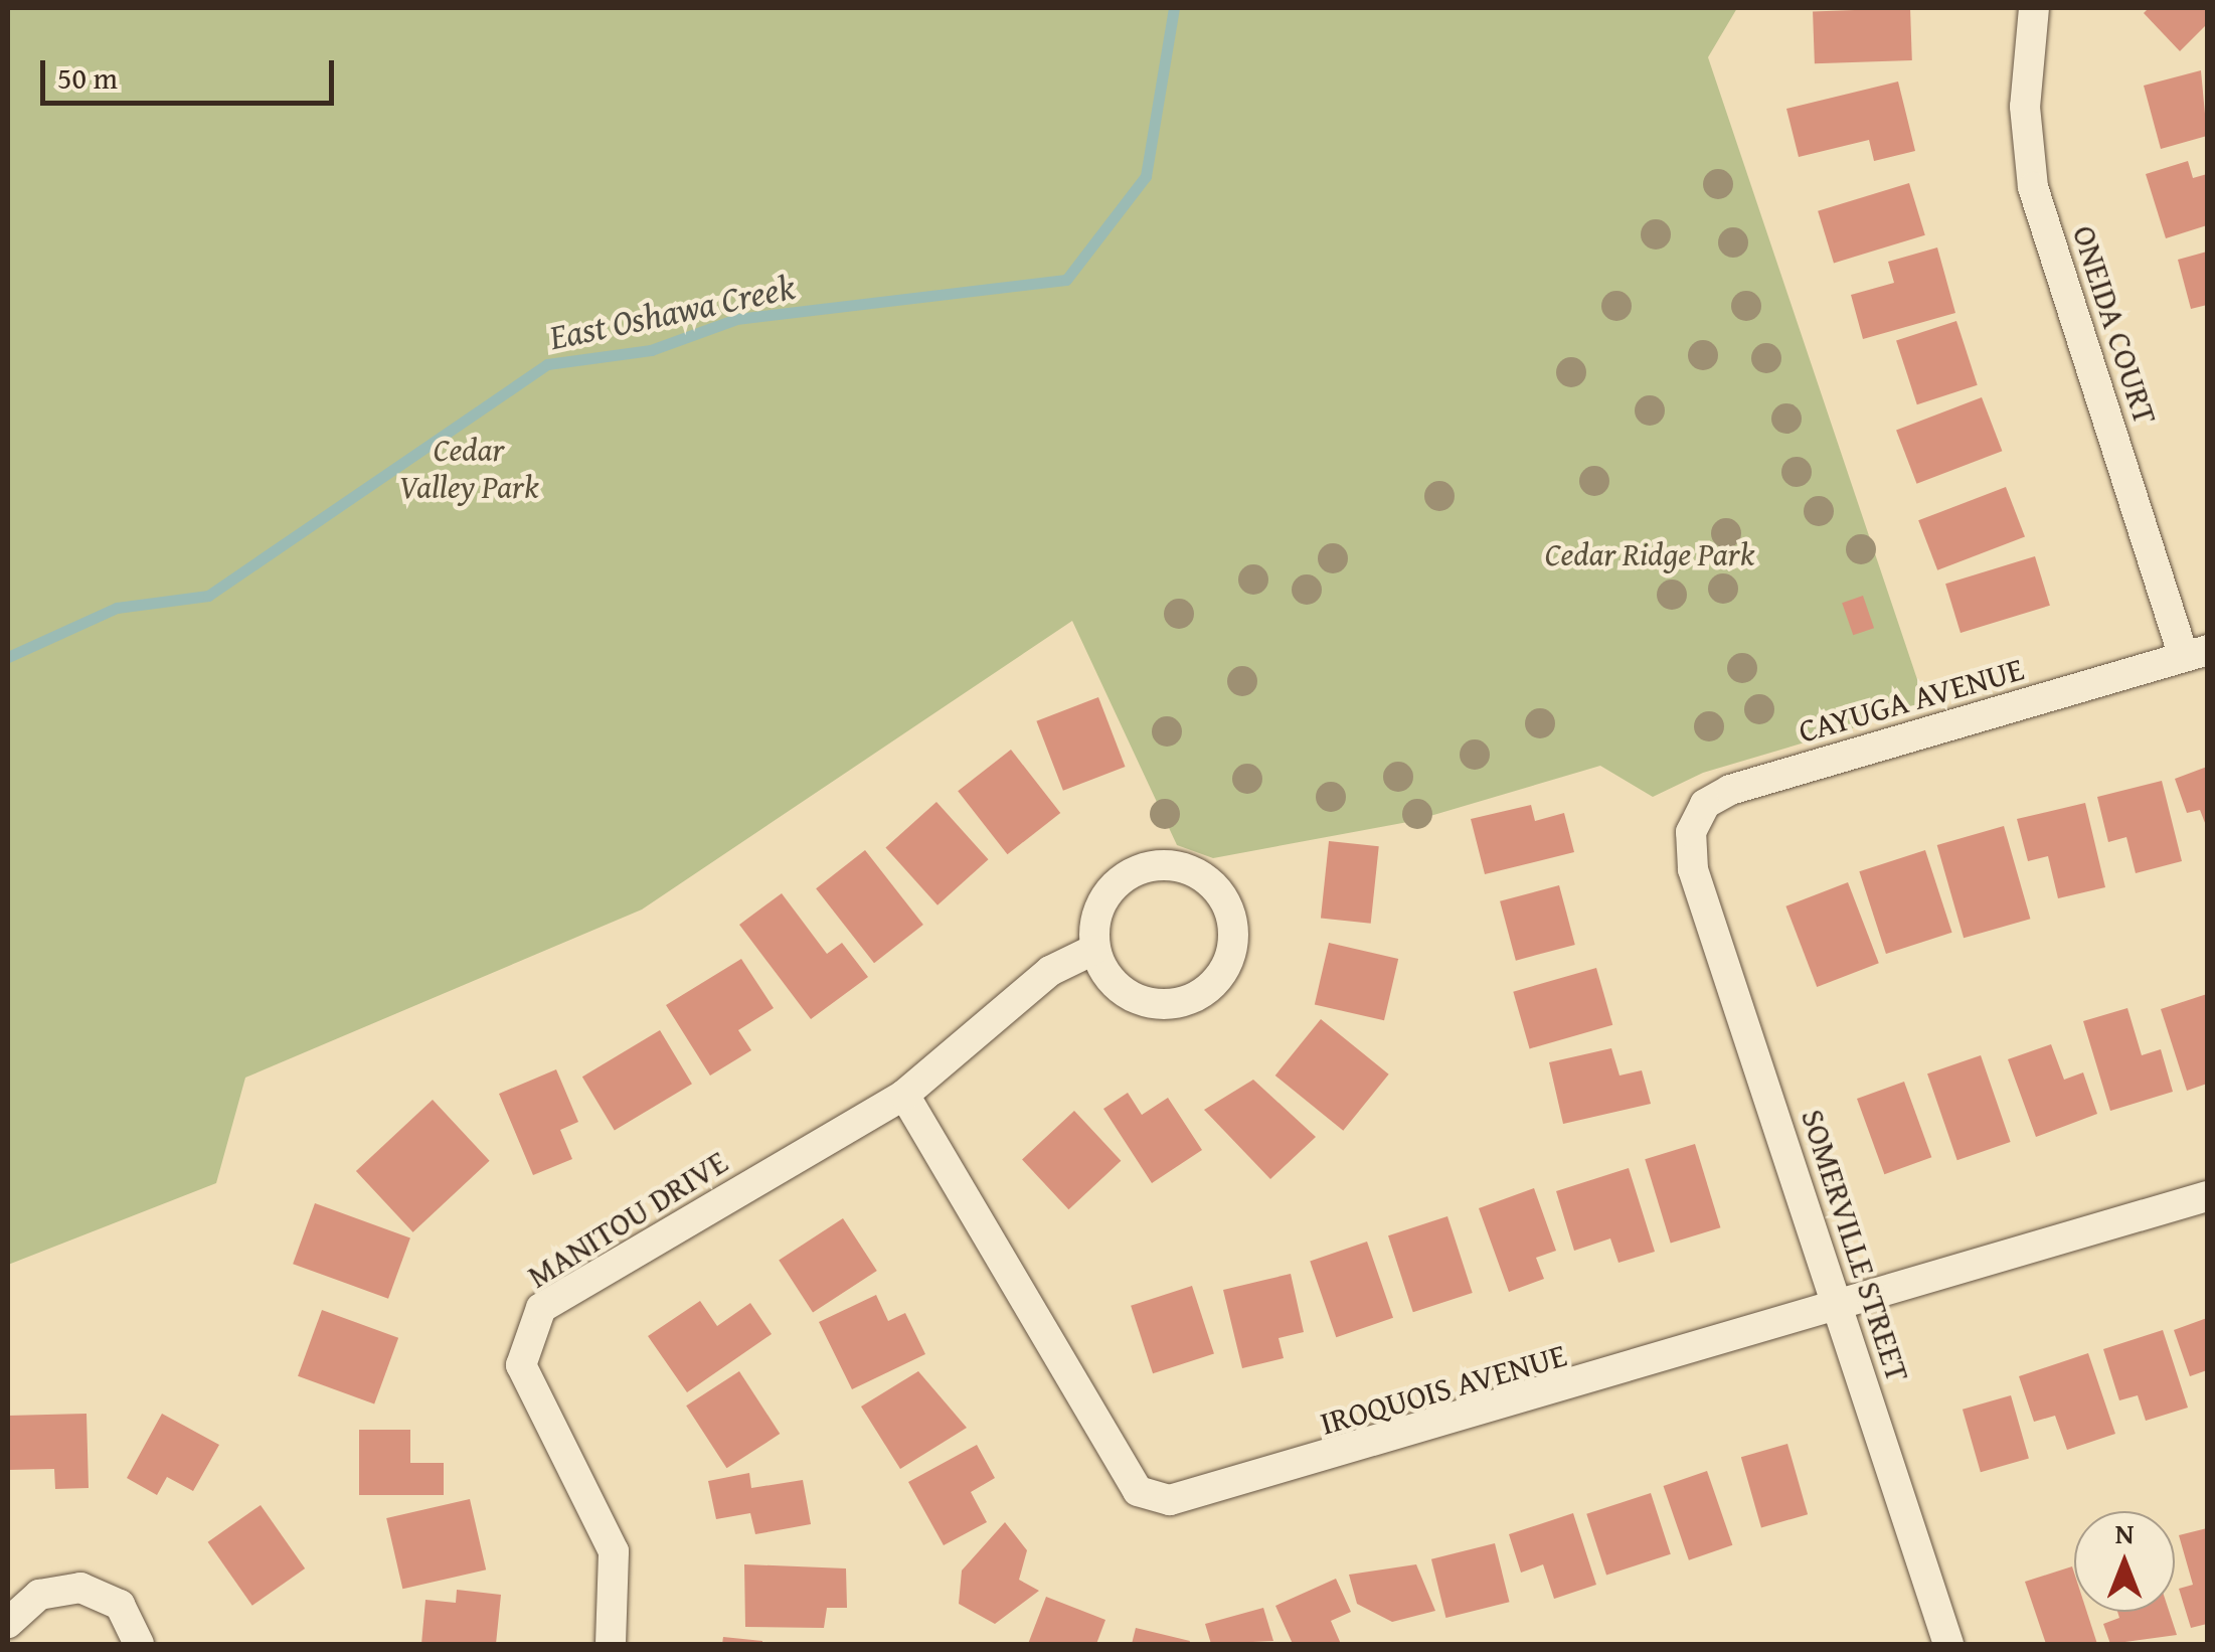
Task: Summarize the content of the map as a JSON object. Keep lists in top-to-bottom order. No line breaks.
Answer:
{"streets":{"street":["ONEIDA COURT","CAYUGA AVENUE","MANITOU DRIVE","SOMERVILLE STREET","IROQUOIS AVENUE"]},"crossings":[["ONEIDA COURT","CAYUGA AVENUE"],["CAYUGA AVENUE","SOMERVILLE STREET"],["MANITOU DRIVE","IROQUOIS AVENUE"],["SOMERVILLE STREET","IROQUOIS AVENUE"]],"water":["East Oshawa Creek"],"parks":["Cedar Valley Park","Cedar Ridge Park"],"scale_bar":"50 m","north":"top"}
